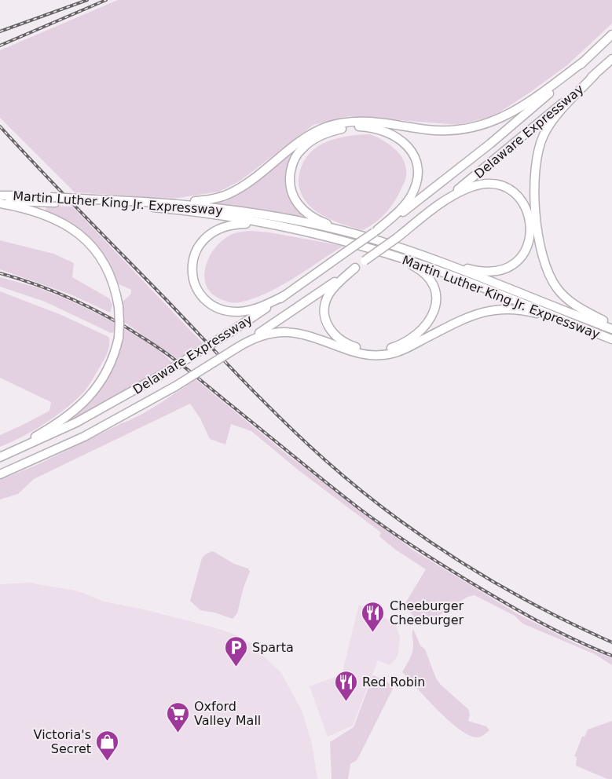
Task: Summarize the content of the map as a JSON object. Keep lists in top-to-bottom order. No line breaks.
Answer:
{"streets":{"highway":["Delaware Expressway","Martin Luther King Jr. Expressway"]},"places":{"restaurant":["Cheeburger Cheeburger","Red Robin"],"parking":["Sparta"],"supermarket":["Oxford Valley Mall"],"shop":["Victoria's Secret"]}}
